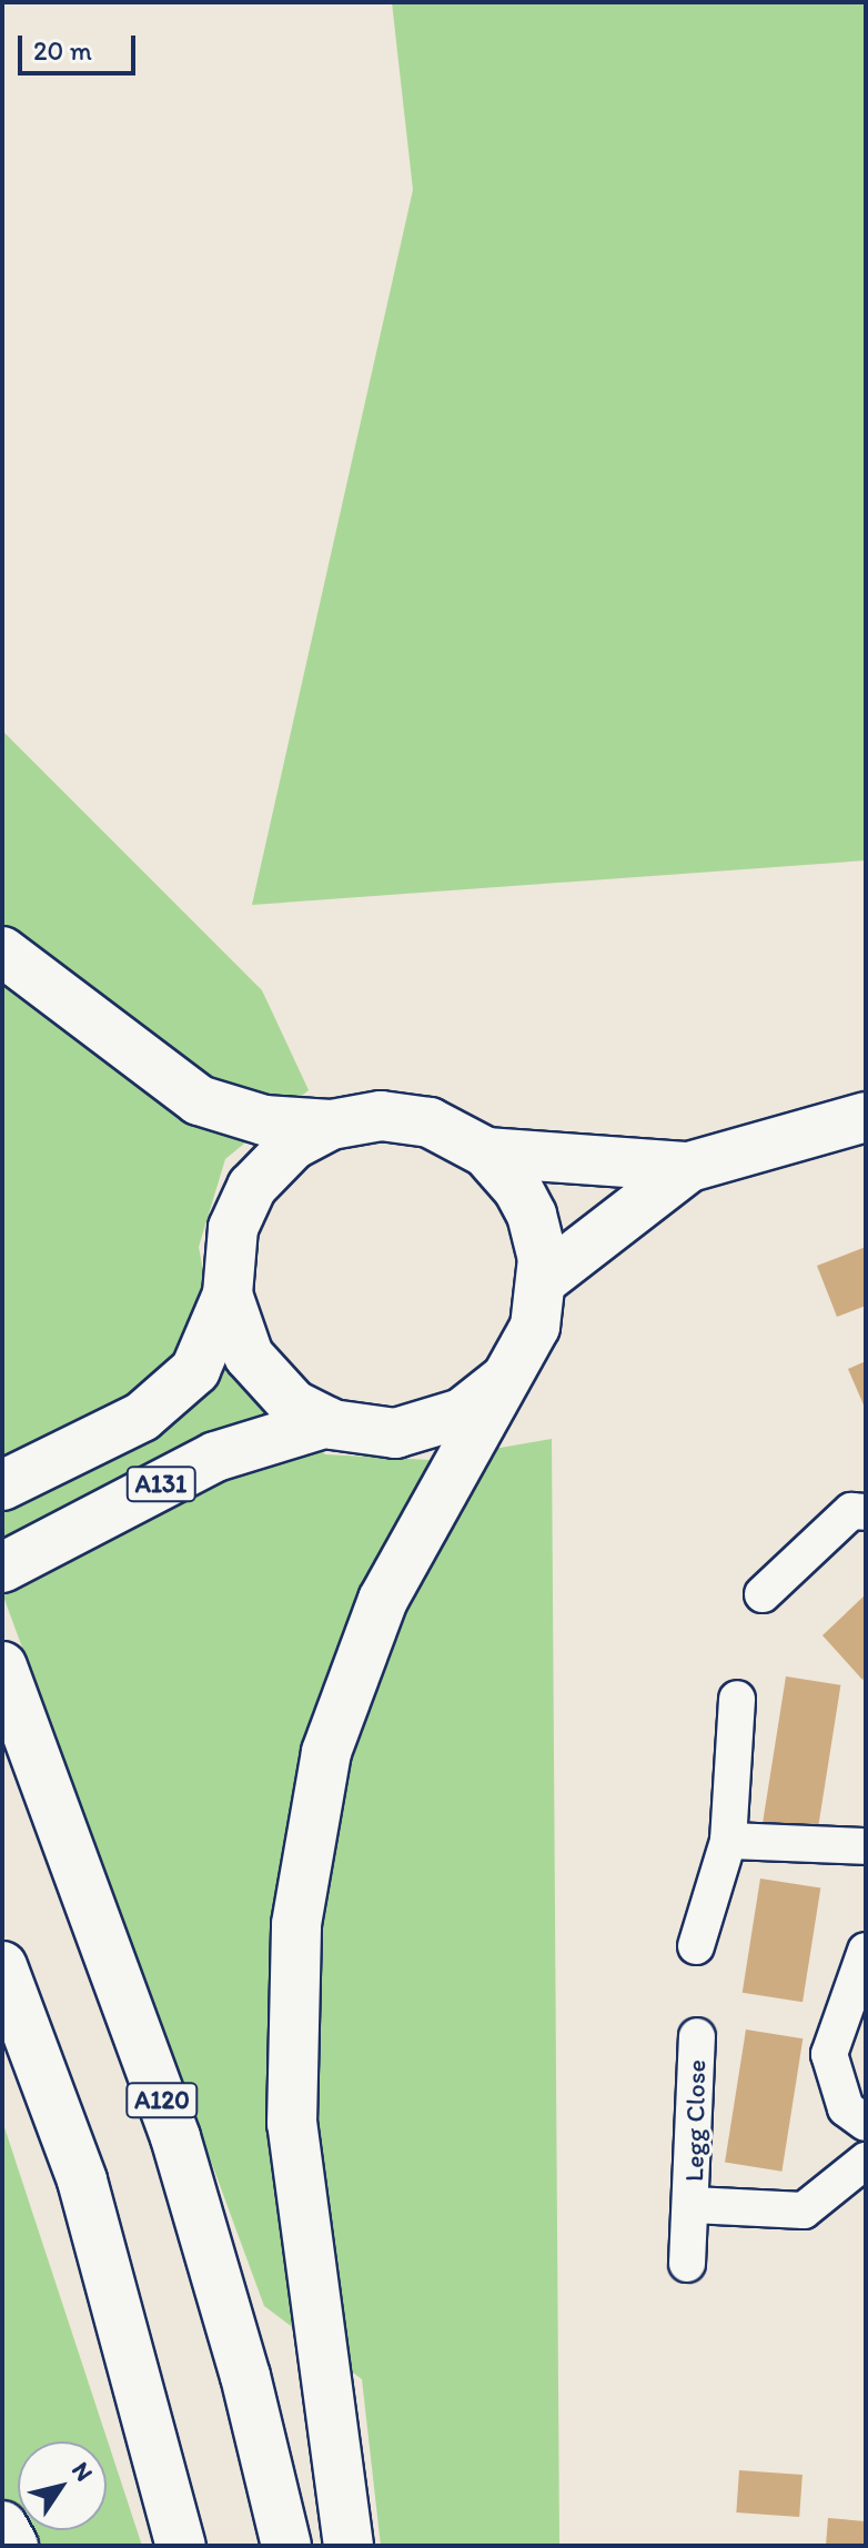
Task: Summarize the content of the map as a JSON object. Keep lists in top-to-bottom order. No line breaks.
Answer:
{"streets":{"main road":["A131","A120"],"street":["Legg Close"]},"scale_bar":"20 m","north":"top right"}
